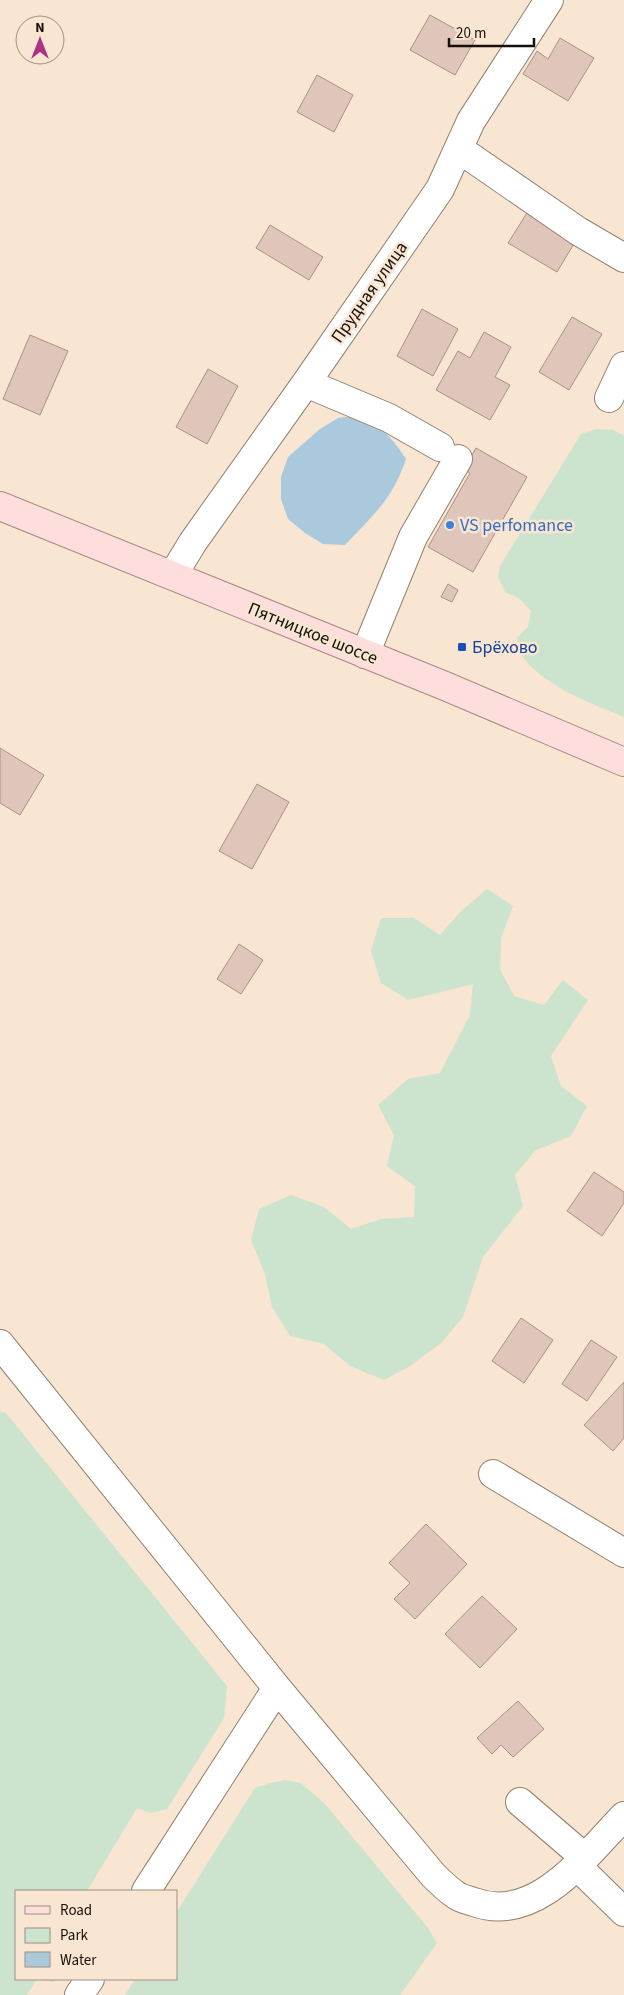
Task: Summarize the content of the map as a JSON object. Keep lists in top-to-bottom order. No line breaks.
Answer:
{"streets":{"main road":["Пятницкое шоссе"],"street":["Прудная улица"]},"crossings":[["Прудная улица","Пятницкое шоссе"]],"places":{"other":["VS perfomance"],"transit":["Брёхово"]},"legend":["Road","Park","Water"],"scale_bar":"20 m","north":"top"}
